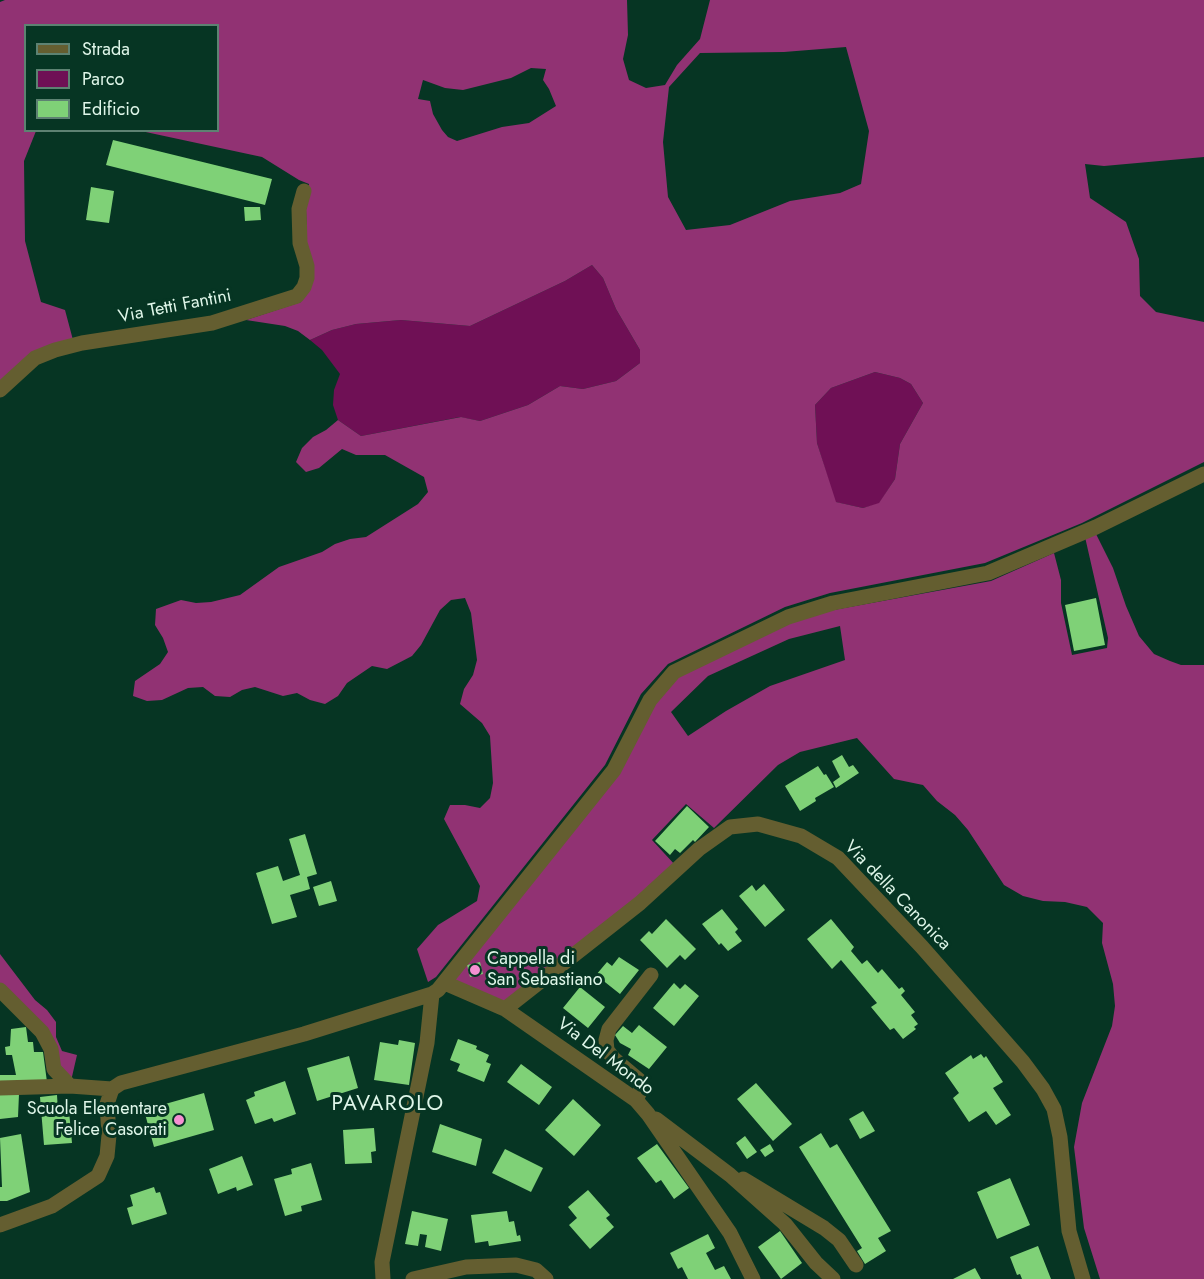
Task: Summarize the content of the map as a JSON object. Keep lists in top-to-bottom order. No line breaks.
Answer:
{"streets":{"street":["Via Tetti Fantini","Via della Canonica","Via Del Mondo"]},"crossings":[["Via della Canonica","Via Del Mondo"]],"districts":["PAVAROLO"],"places":["Cappella di San Sebastiano","Scuola Elementare Felice Casorati"],"legend":["Strada","Parco","Edificio"]}
